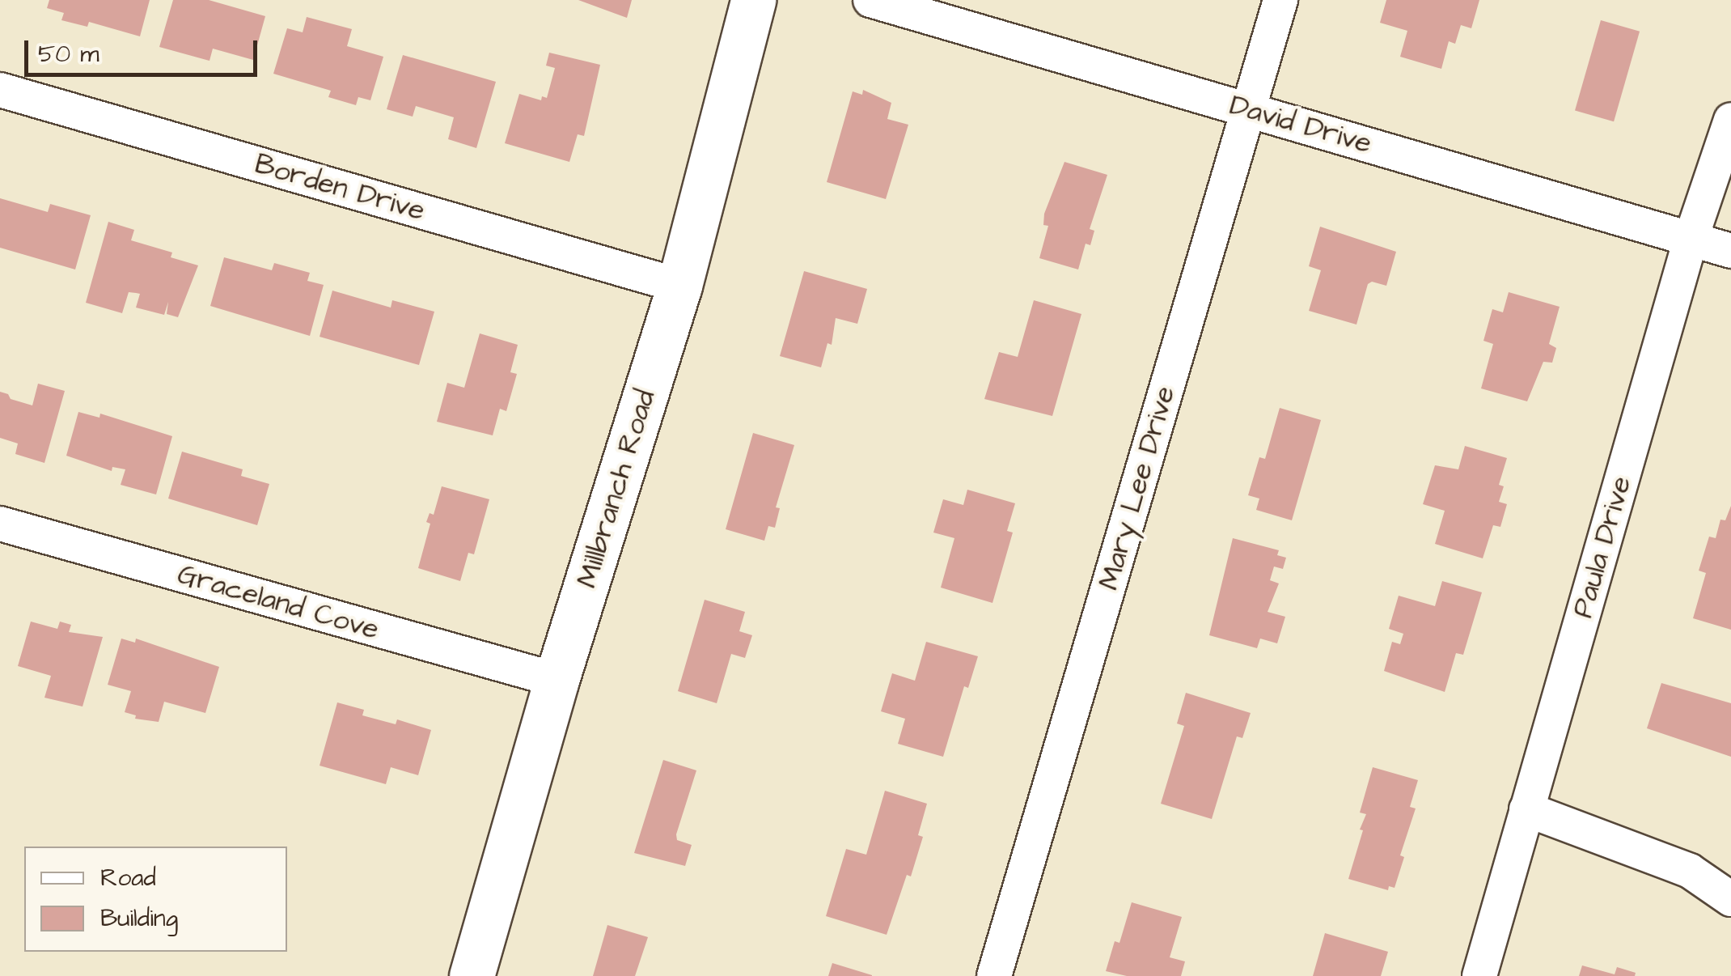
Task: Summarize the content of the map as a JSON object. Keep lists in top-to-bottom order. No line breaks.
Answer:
{"streets":{"main road":["Millbranch Road"],"street":["David Drive","Borden Drive","Mary Lee Drive","Paula Drive","Graceland Cove"]},"crossings":[["David Drive","Mary Lee Drive"],["David Drive","Paula Drive"],["Borden Drive","Millbranch Road"],["Millbranch Road","Graceland Cove"]],"legend":["Road","Building"],"scale_bar":"50 m"}
